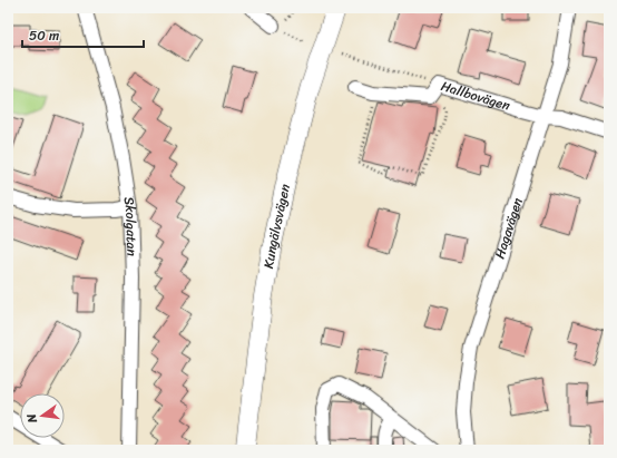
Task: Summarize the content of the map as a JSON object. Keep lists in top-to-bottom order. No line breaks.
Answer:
{"streets":{"main road":["Kungälvsvägen"],"street":["Hallbovägen","Skolgatan","Hagavägen"]},"crossings":[["Hallbovägen","Hagavägen"]],"scale_bar":"50 m","north":"left"}
